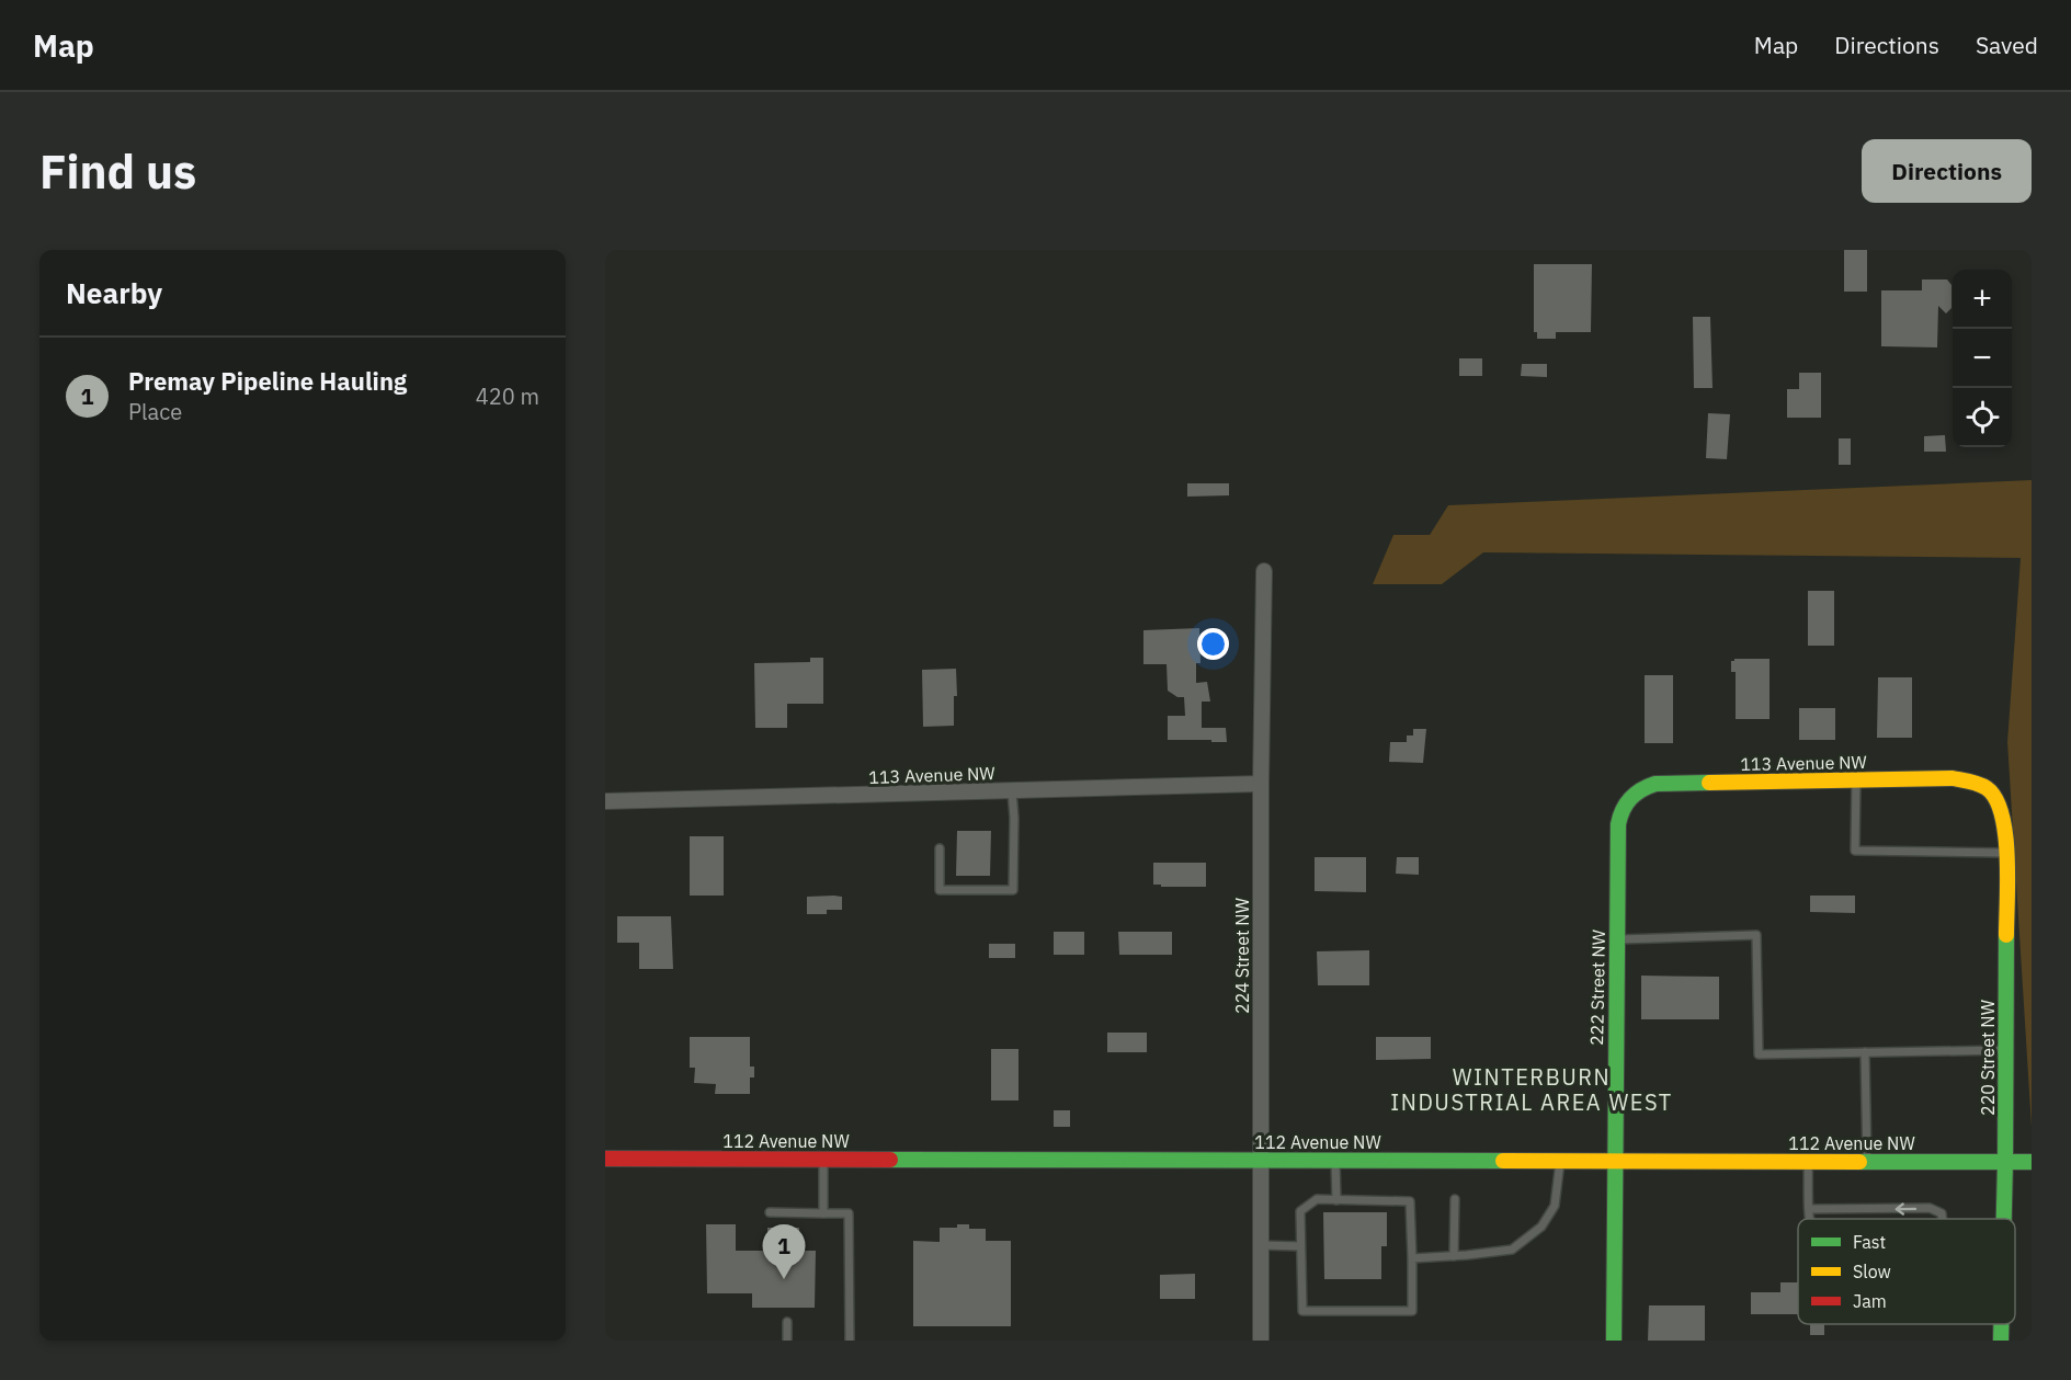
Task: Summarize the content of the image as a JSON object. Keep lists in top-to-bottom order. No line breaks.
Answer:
{"streets":{"street":["113 Avenue NW","224 Street NW","222 Street NW","220 Street NW","112 Avenue NW"]},"crossings":[["113 Avenue NW","224 Street NW"],["113 Avenue NW","222 Street NW"],["113 Avenue NW","220 Street NW"],["224 Street NW","112 Avenue NW"],["222 Street NW","112 Avenue NW"],["220 Street NW","112 Avenue NW"]],"districts":["WINTERBURN INDUSTRIAL AREA WEST"],"legend":["Fast","Slow","Jam"],"page":{"header":"Map","nav":["Map","Directions","Saved"],"buttons":"Directions","title":"Find us","heading":"Nearby","map_buttons":["+","−"],"list":[{"mark":"1","name":"Premay Pipeline Hauling","note":"Place","value":"420 m"}],"pins":"1"}}
